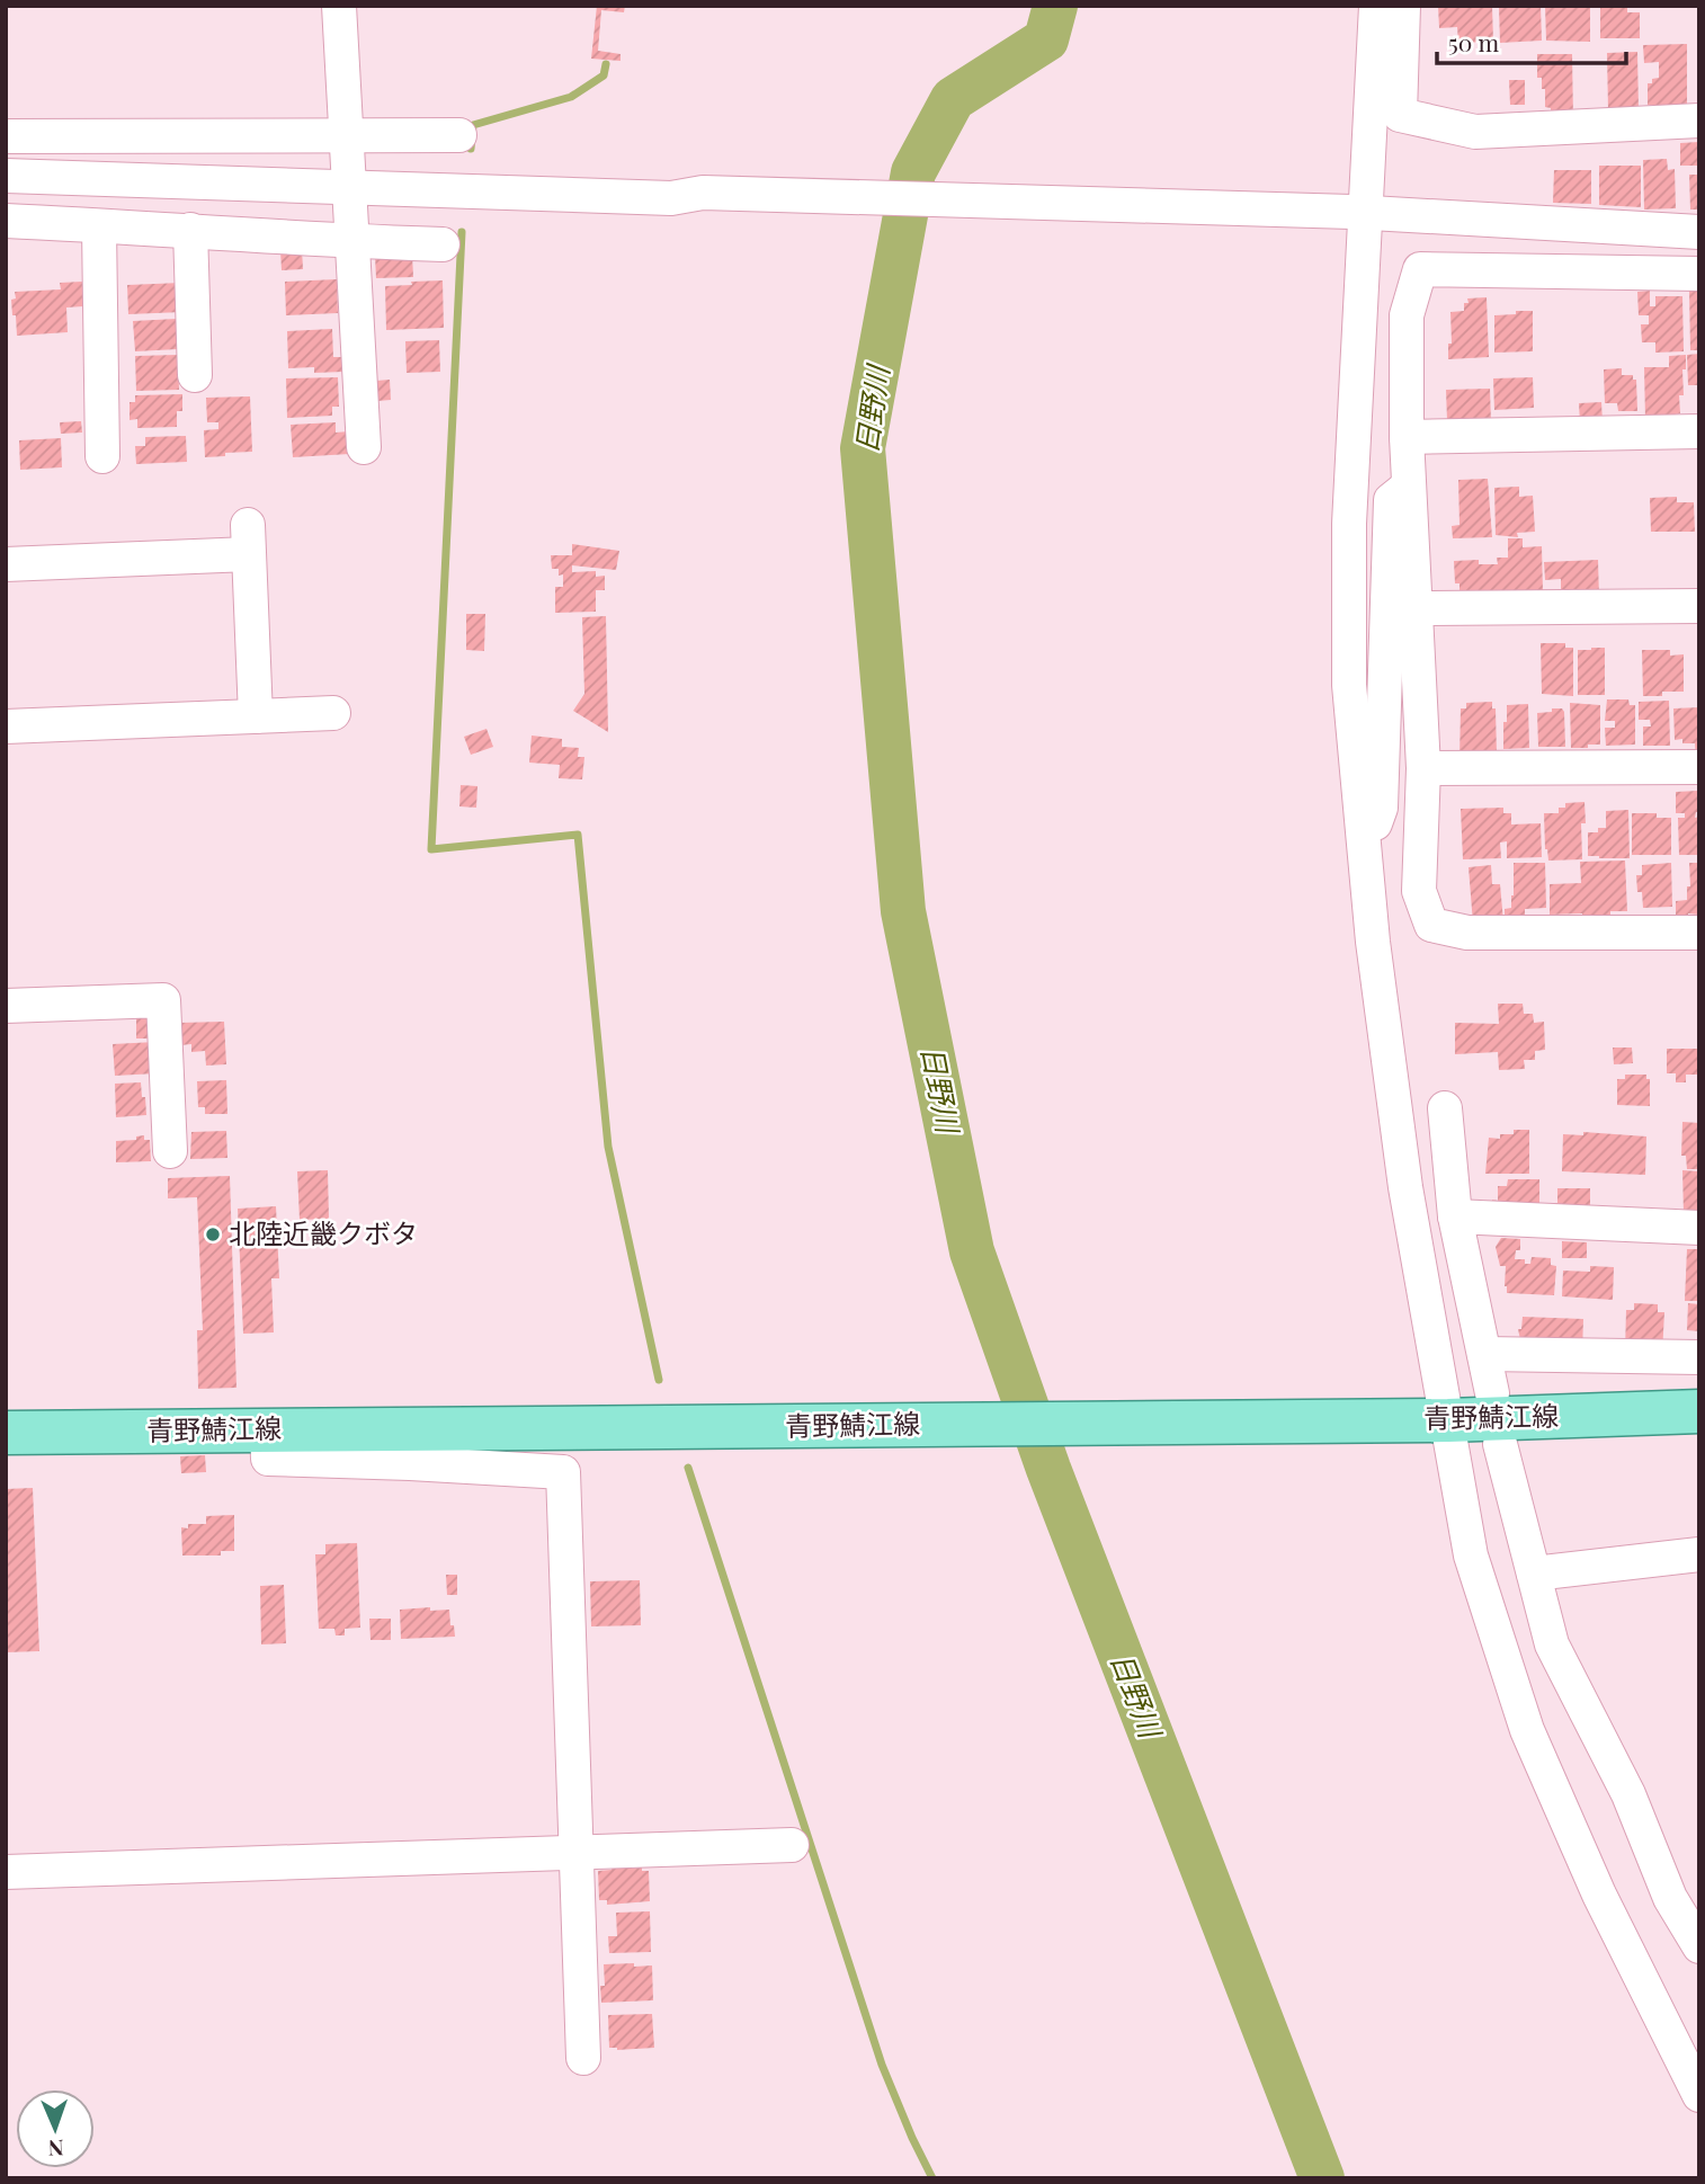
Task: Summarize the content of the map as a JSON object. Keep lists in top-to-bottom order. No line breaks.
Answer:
{"streets":{"main road":["青野鯖江線"]},"water":["日野川"],"places":["北陸近畿クボタ"],"scale_bar":"50 m","north":"bottom"}
